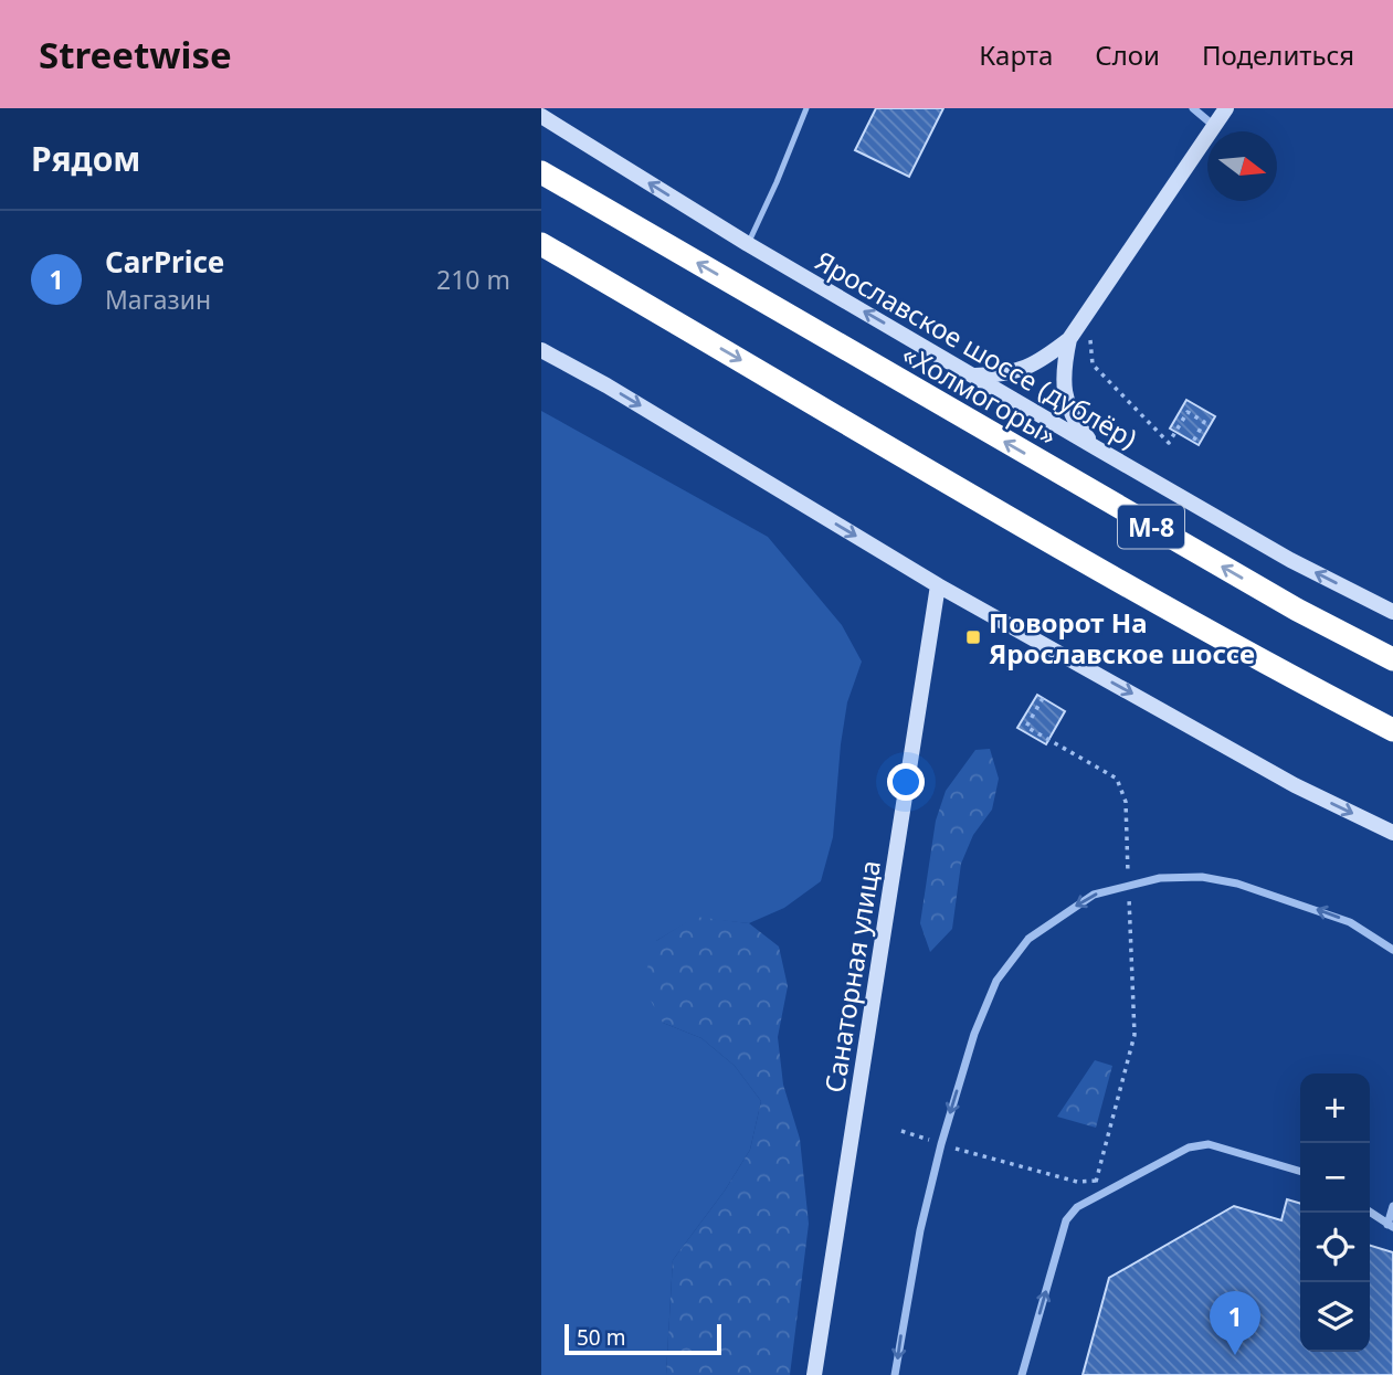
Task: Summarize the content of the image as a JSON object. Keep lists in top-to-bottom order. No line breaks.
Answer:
{"streets":{"highway":["«Холмогоры»","М-8"],"street":["Ярославское шоссе (дублёр)","Санаторная улица"]},"one_way":["Ярославское шоссе (дублёр)"],"places":{"transit":["Поворот На Ярославское шоссе"]},"scale_bar":"50 m","north":"right","page":{"header":"Streetwise","nav":["Карта","Слои","Поделиться"],"heading":"Рядом","list":[{"mark":"1","name":"CarPrice","note":"Магазин","value":"210 m"}],"map_buttons":["+","−"],"pins":"1","scale":"50 m"}}
